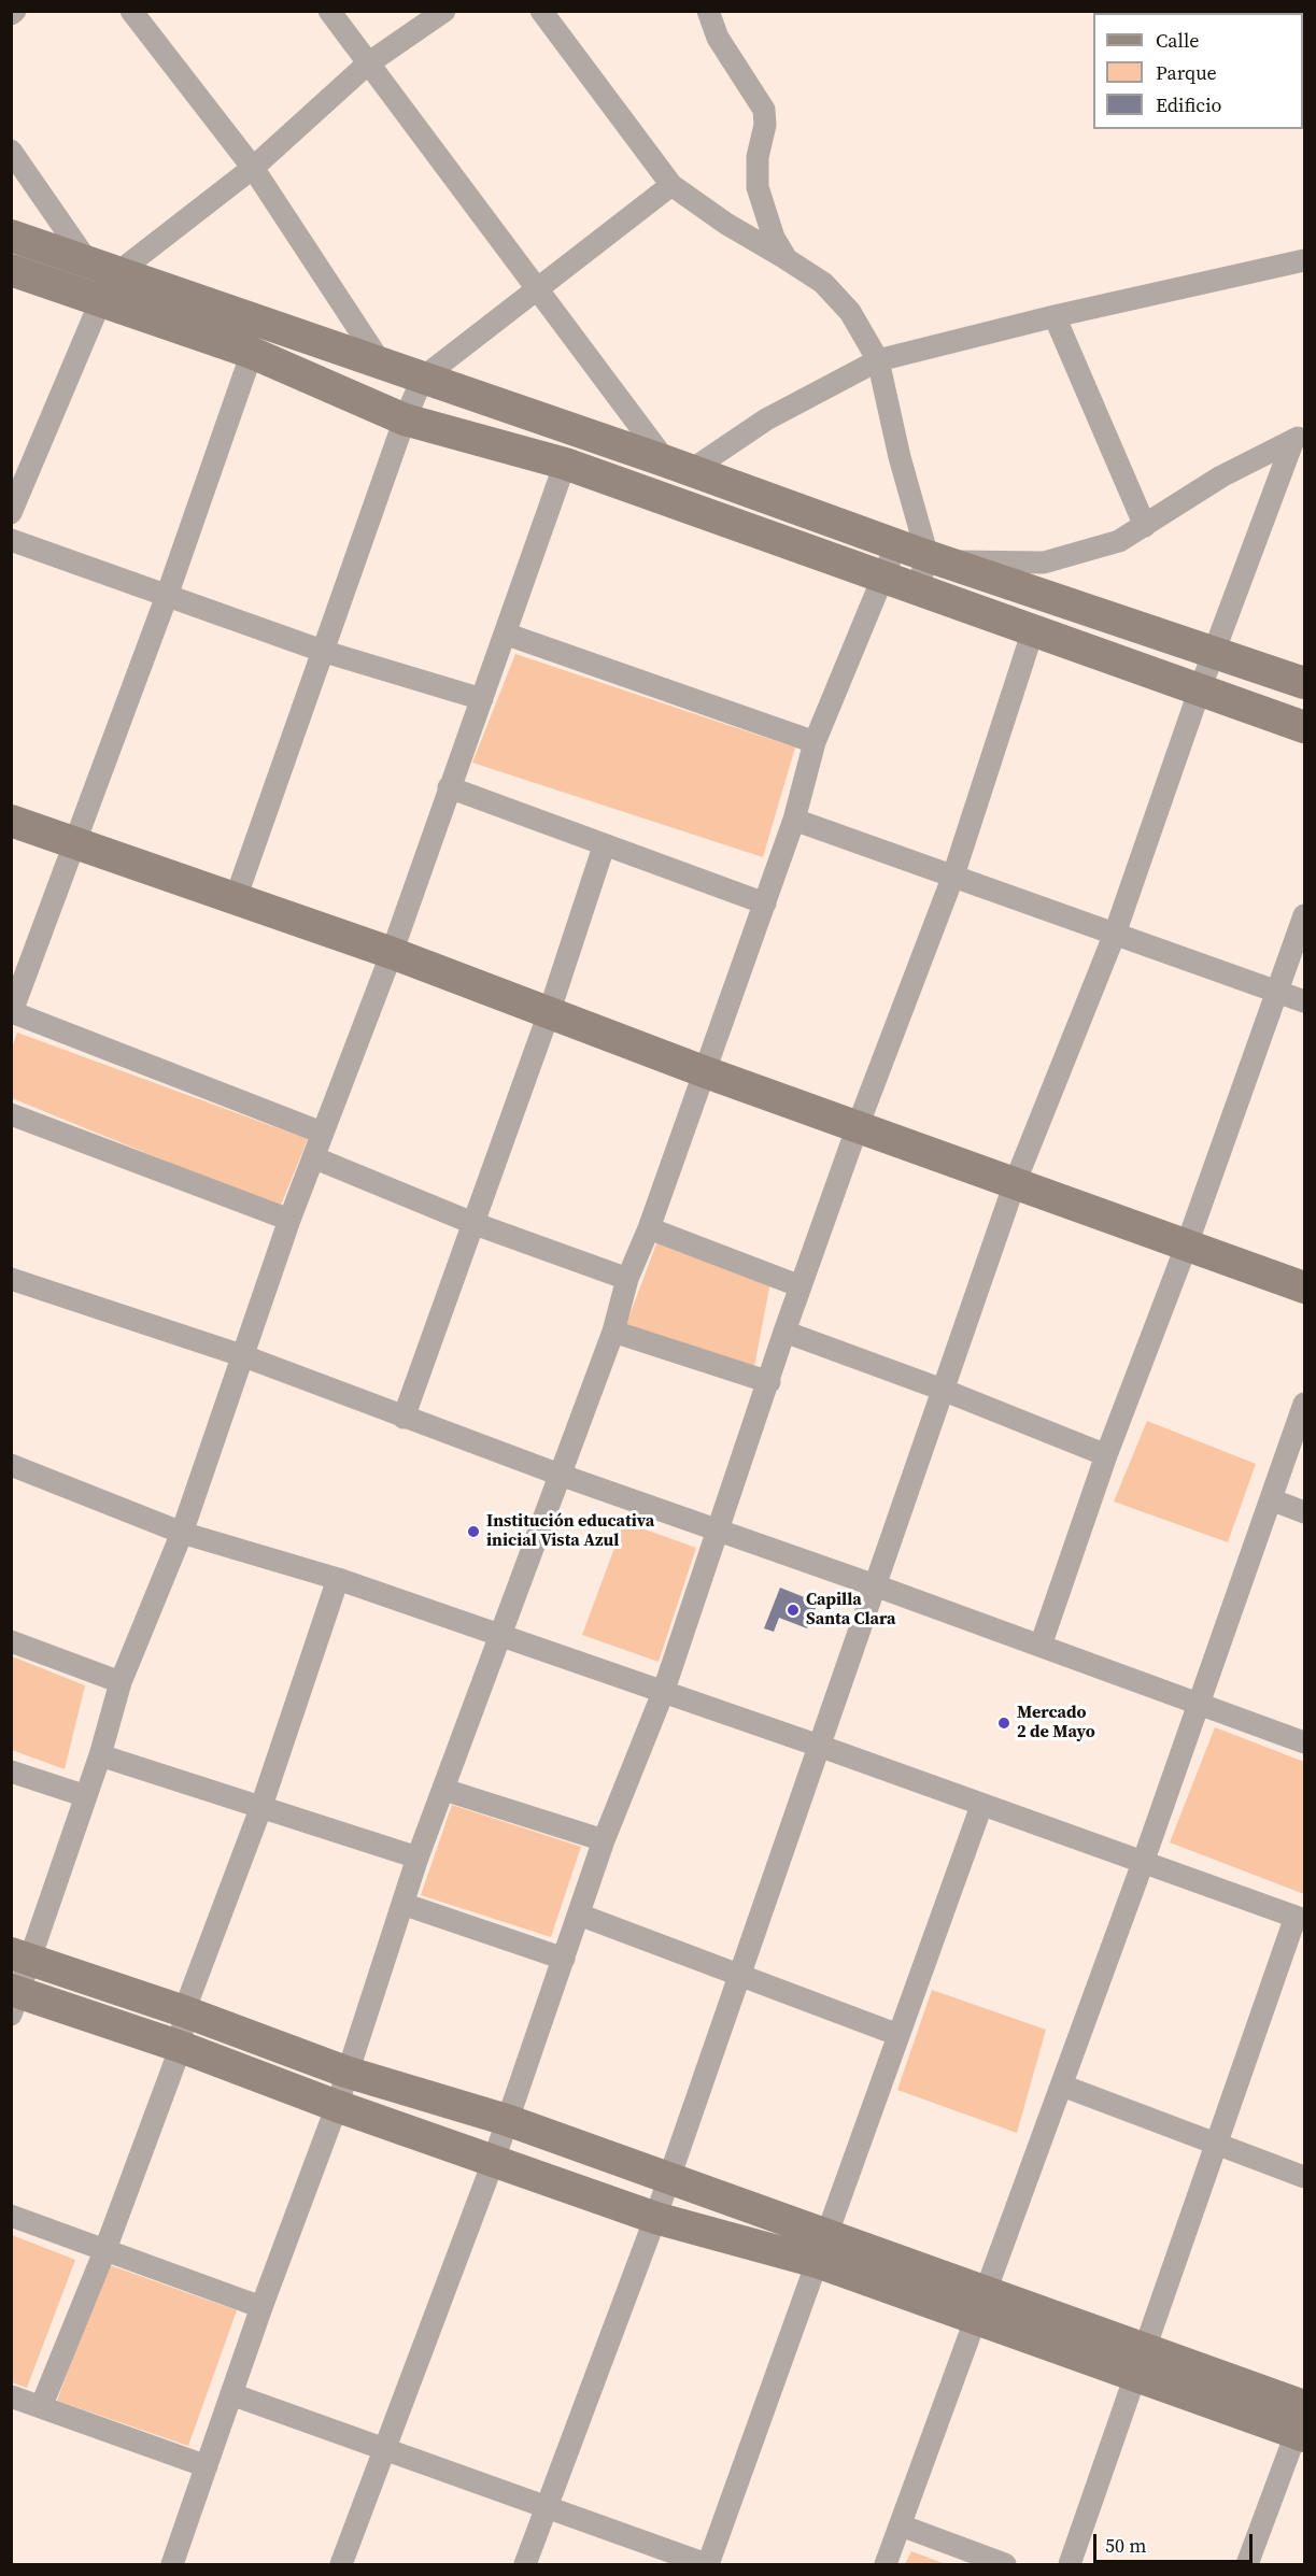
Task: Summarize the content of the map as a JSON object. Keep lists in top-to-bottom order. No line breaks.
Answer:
{"places":["Institución educativa inicial Vista Azul","Capilla Santa Clara","Mercado 2 de Mayo"],"legend":["Calle","Parque","Edificio"],"scale_bar":"50 m"}
